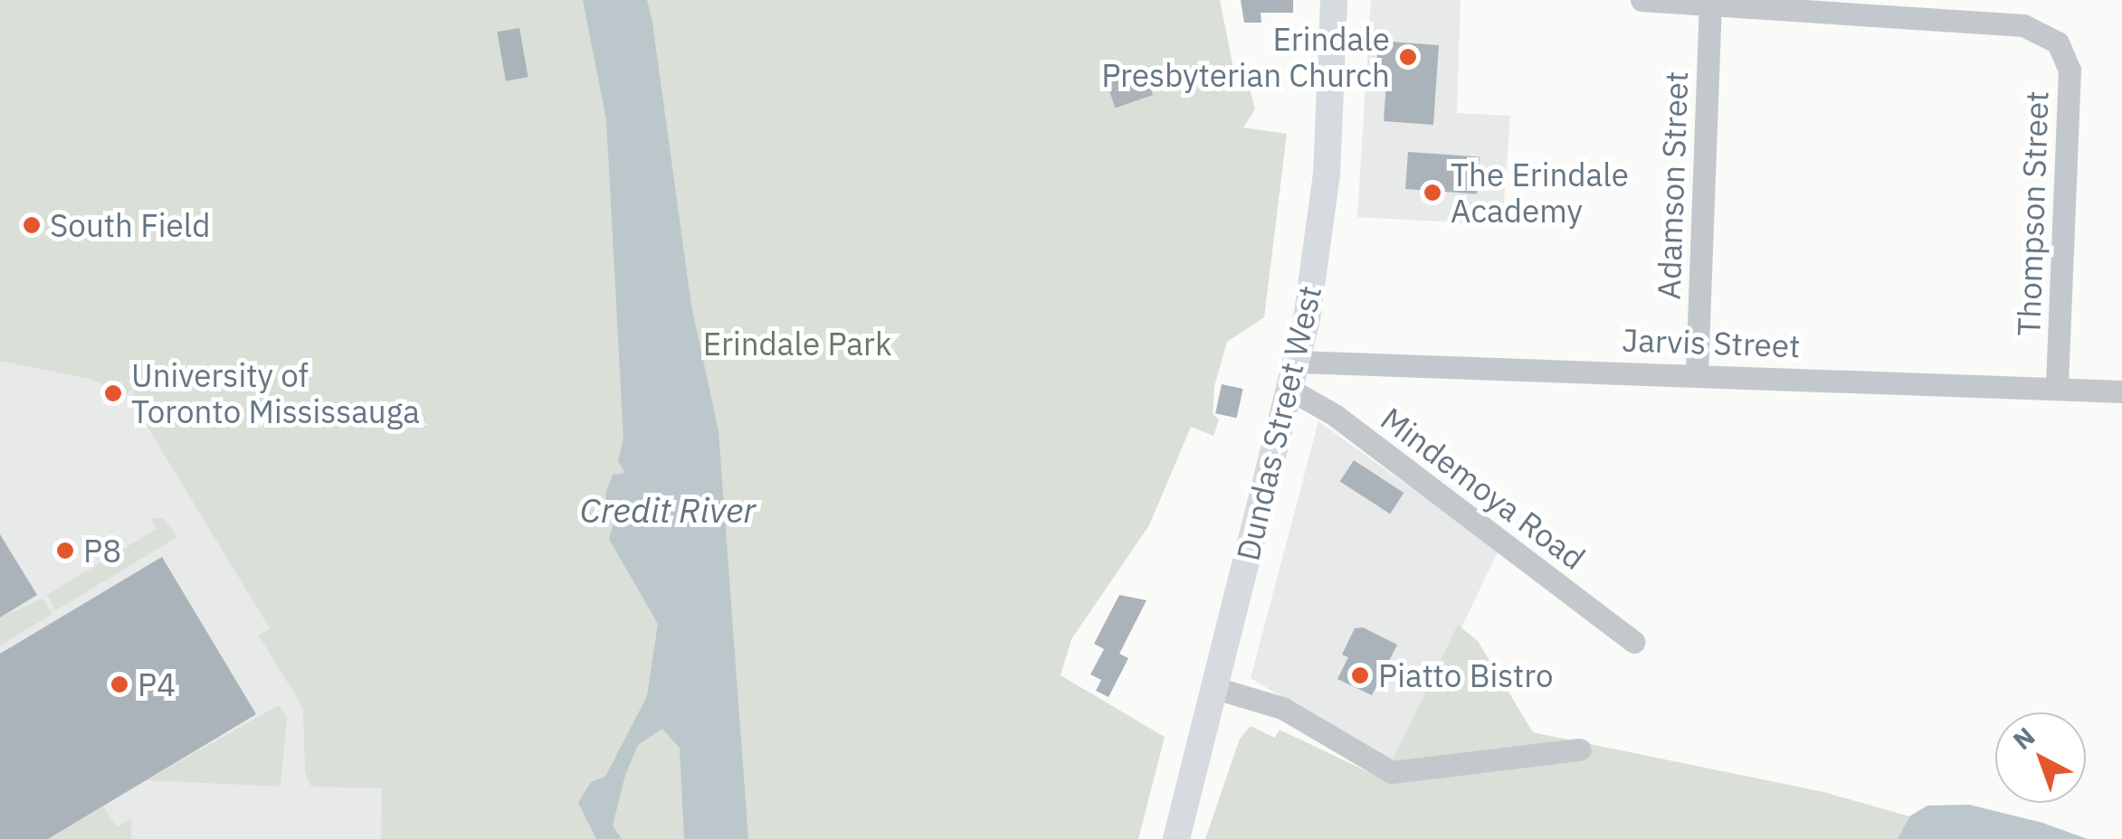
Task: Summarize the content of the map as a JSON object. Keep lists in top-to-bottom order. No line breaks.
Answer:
{"streets":{"main road":["Dundas Street West"],"street":["Adamson Street","Thompson Street","Jarvis Street","Mindemoya Road"]},"crossings":[["Adamson Street","Thompson Street"],["Adamson Street","Jarvis Street"],["Thompson Street","Jarvis Street"],["Jarvis Street","Dundas Street West"],["Dundas Street West","Mindemoya Road"]],"water":["Credit River"],"parks":["Erindale Park"],"places":["Erindale Presbyterian Church","The Erindale Academy","South Field","University of Toronto Mississauga","P8","Piatto Bistro","P4"],"north":"top left"}
